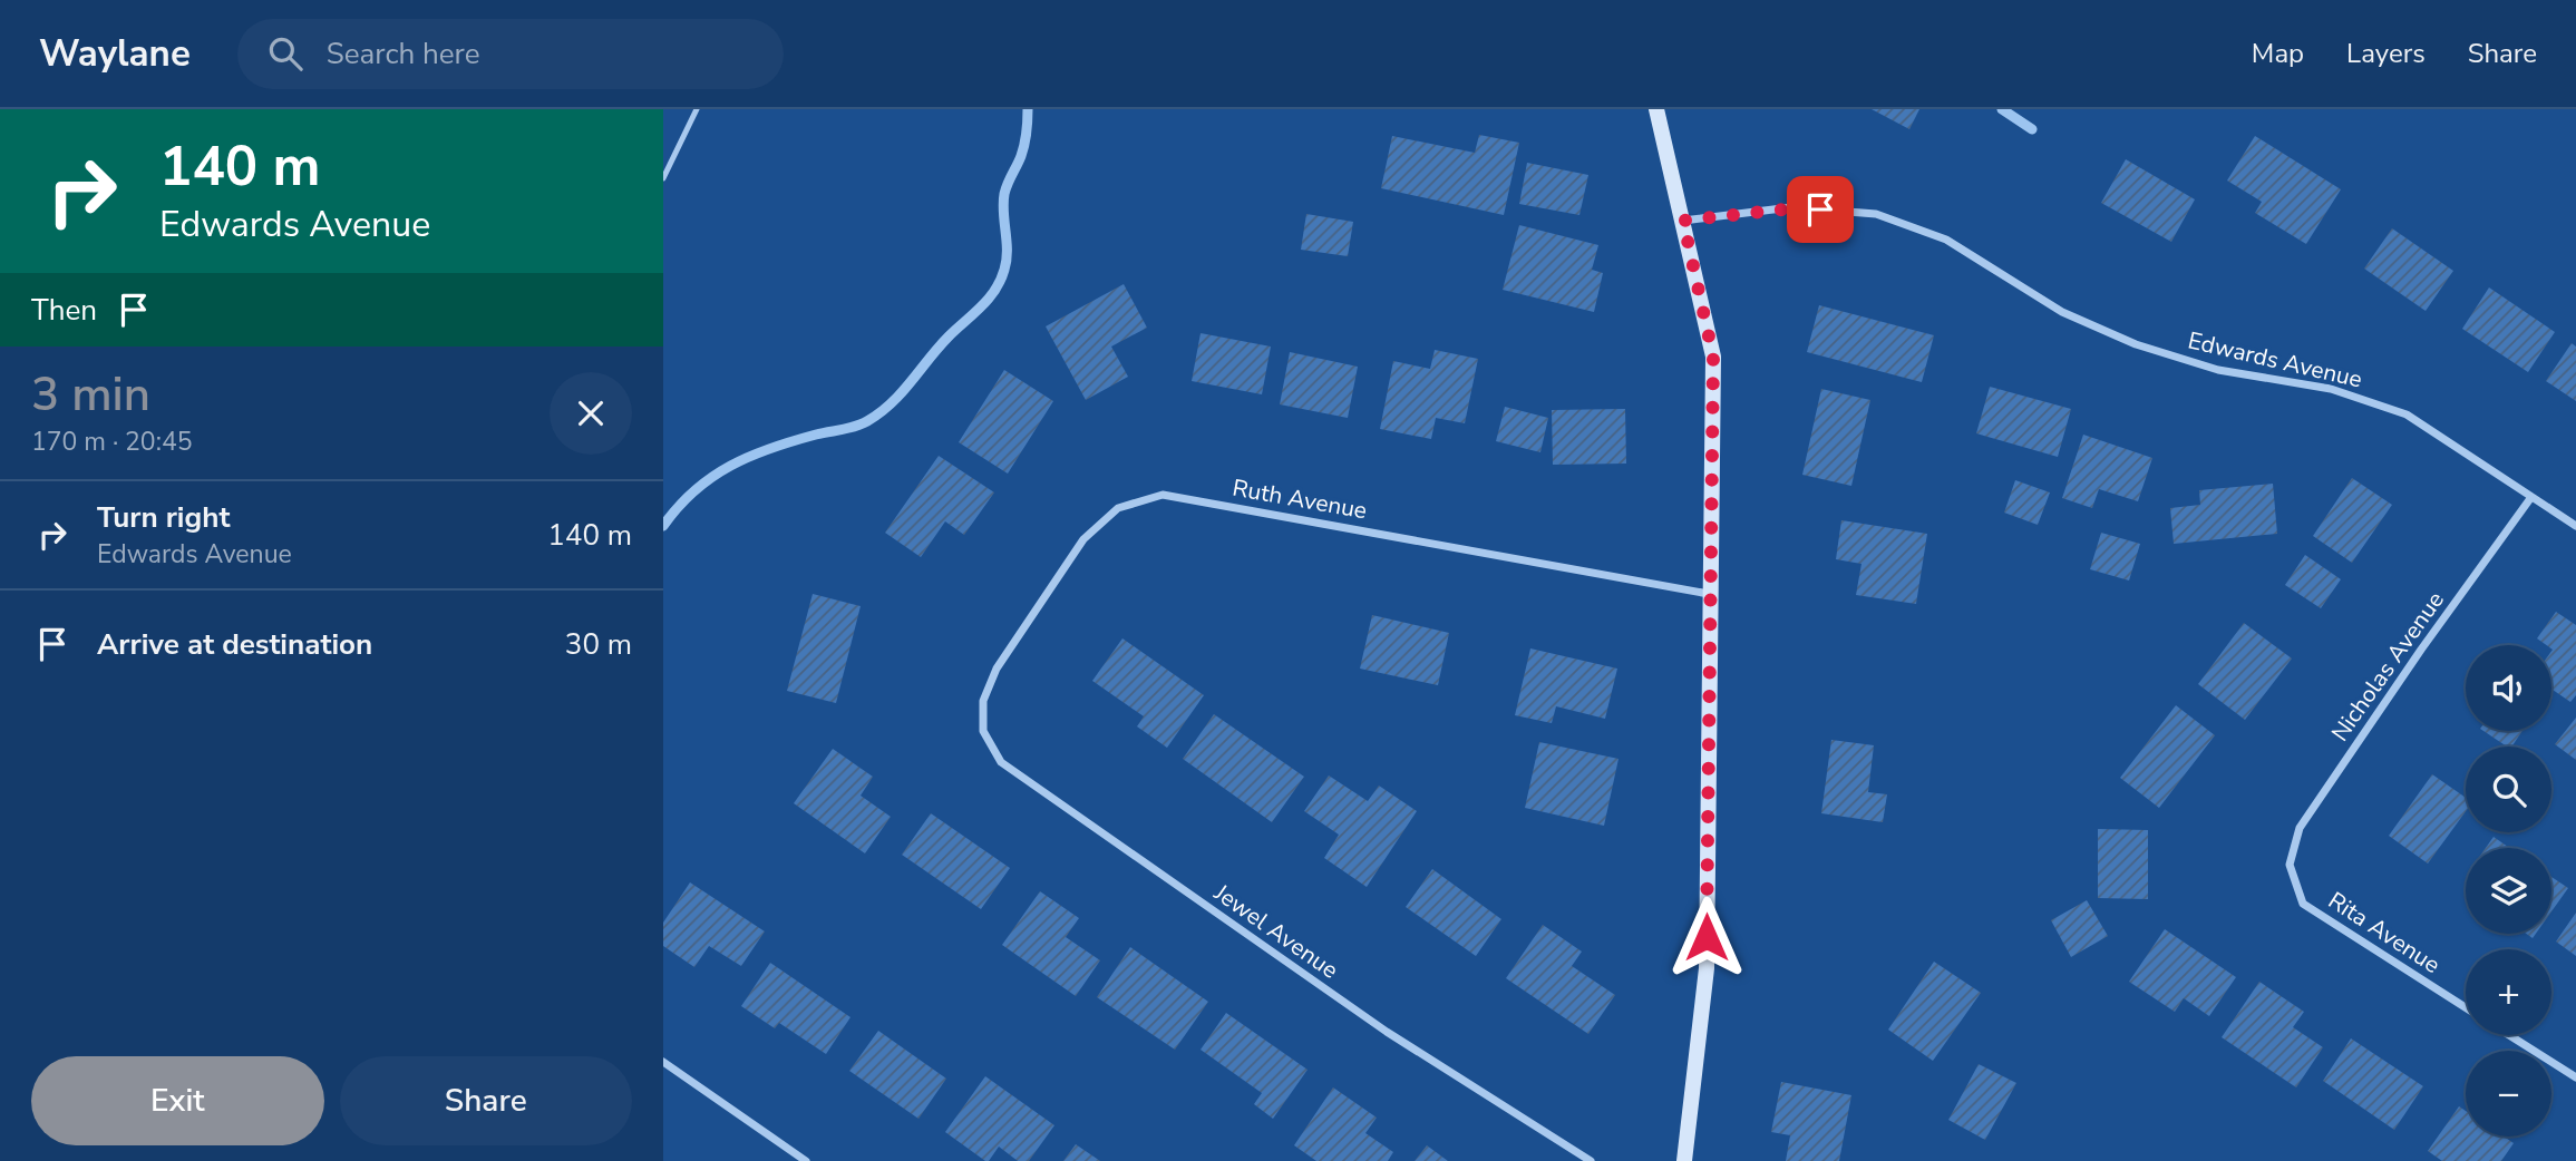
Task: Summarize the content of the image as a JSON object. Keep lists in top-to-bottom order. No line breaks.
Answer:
{"streets":{"street":["Edwards Avenue","Ruth Avenue","Nicholas Avenue","Jewel Avenue","Rita Avenue"]},"crossings":[["Edwards Avenue","Nicholas Avenue"],["Ruth Avenue","Jewel Avenue"],["Nicholas Avenue","Rita Avenue"]],"page":{"header":"Waylane","search":"Search here","nav":["Map","Layers","Share"],"turn":["140 m","Edwards Avenue"],"then":"Then","heading":["3 min","170 m · 20:45"],"list":[{"name":"Turn right","note":"Edwards Avenue","value":"140 m"},{"name":"Arrive at destination","value":"30 m"}],"map_buttons":["+","−"],"buttons":["Exit","Share"]}}
